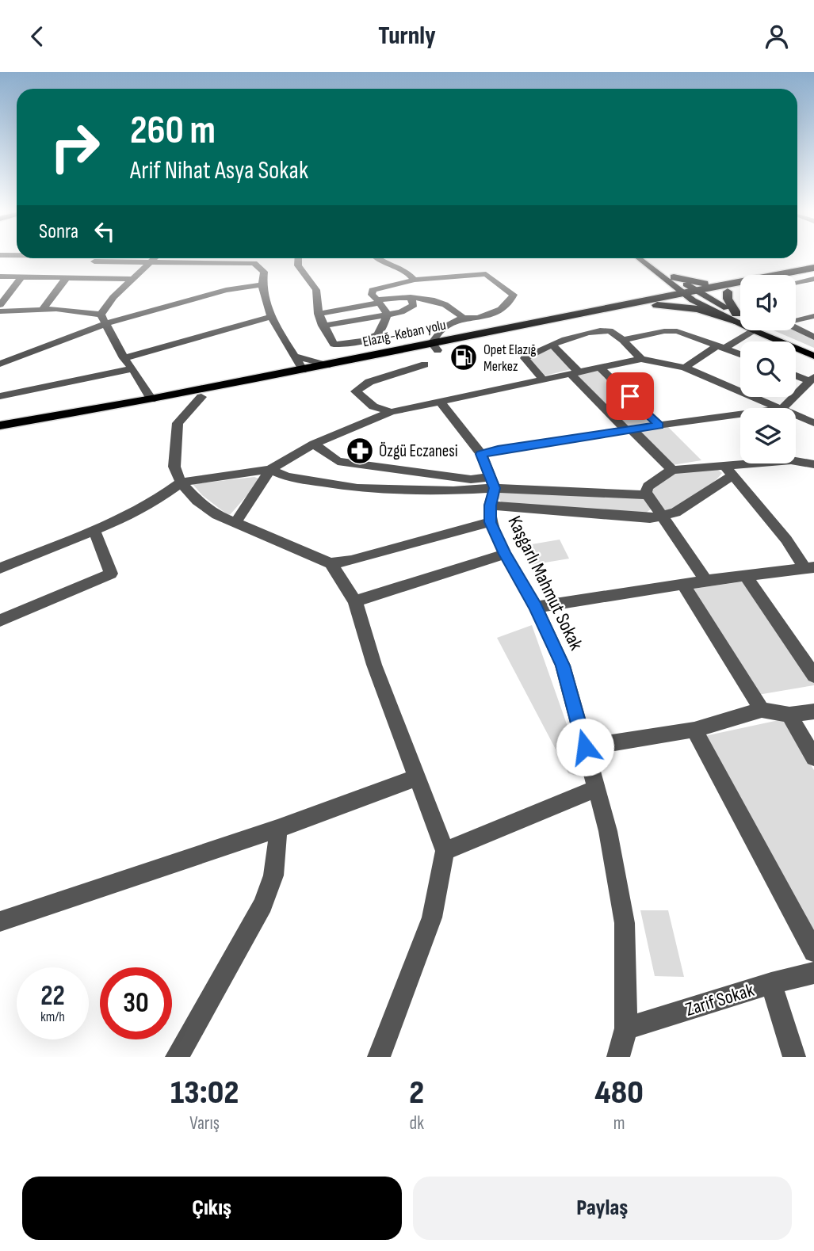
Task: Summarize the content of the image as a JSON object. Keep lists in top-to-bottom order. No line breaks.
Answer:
{"streets":{"highway":["Elazığ-Keban yolu"],"street":["Kaşgarlı Mahmut Sokak","Zarif Sokak"]},"crossings":[["Kaşgarlı Mahmut Sokak","Zarif Sokak"]],"places":{"fuel station":["Opet Elazığ Merkez"],"pharmacy":["Özgü Eczanesi"]},"page":{"header":"Turnly","turn":["260 m","Arif Nihat Asya Sokak"],"then":"Sonra","speed":"22 km/h","limit":"30","eta":["13:02","Varış","2","dk","480","m"],"buttons":["Çıkış","Paylaş"]}}
